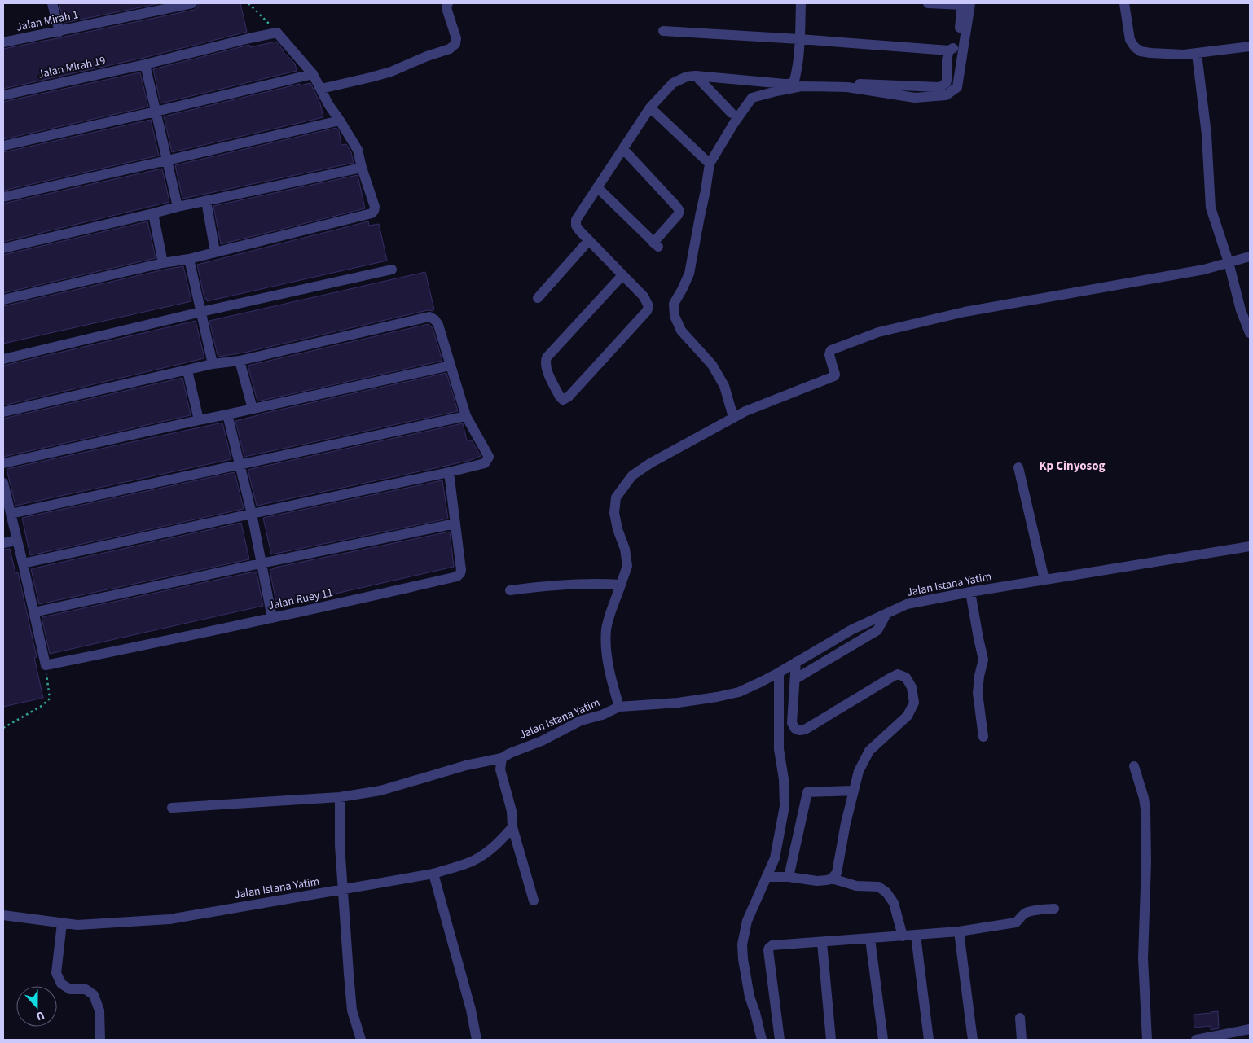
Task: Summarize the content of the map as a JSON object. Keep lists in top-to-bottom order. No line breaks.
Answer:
{"streets":{"street":["Jalan Mirah 1","Jalan Mirah 19","Jalan Istana Yatim","Jalan Ruey 11"]},"districts":["Kp Cinyosog"],"north":"bottom"}
